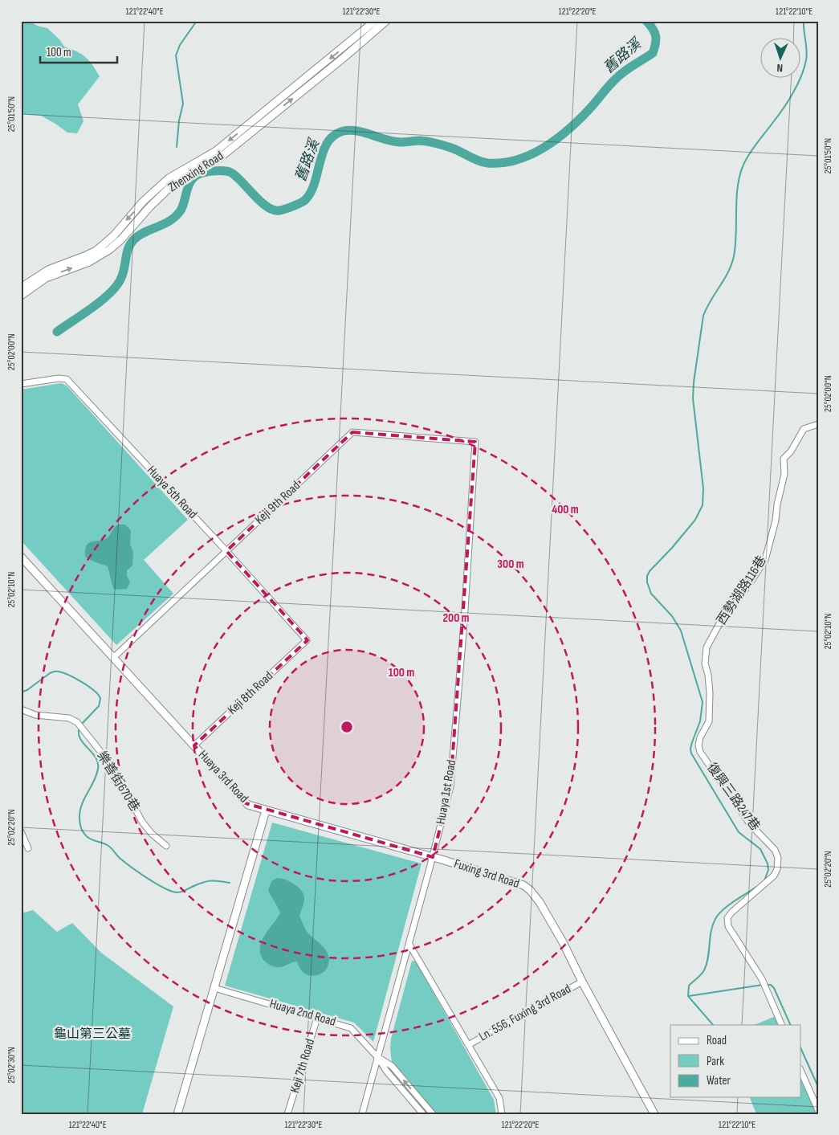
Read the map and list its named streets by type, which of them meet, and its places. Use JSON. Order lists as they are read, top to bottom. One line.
{"streets":{"street":["Zhenxing Road","Huaya 5th Road","Keji 9th Road","西勢湖路116巷","Keji 8th Road","Huaya 3rd Road","樂善街670巷","Huaya 1st Road","復興三路247巷","Fuxing 3rd Road","Huaya 2nd Road","Ln. 556, Fuxing 3rd Road","Keji 7th Road"]},"crossings":[["Huaya 5th Road","Keji 9th Road"],["Huaya 5th Road","Keji 8th Road"],["Keji 9th Road","Huaya 3rd Road"],["Keji 9th Road","Huaya 1st Road"],["西勢湖路116巷","復興三路247巷"],["Keji 8th Road","Huaya 3rd Road"],["Huaya 3rd Road","Fuxing 3rd Road"],["Huaya 1st Road","Fuxing 3rd Road"],["Huaya 1st Road","Huaya 2nd Road"],["Fuxing 3rd Road","Ln. 556, Fuxing 3rd Road"],["Huaya 2nd Road","Keji 7th Road"]],"water":["舊路溪"],"parks":["龜山第三公墓"],"legend":["Road","Park","Water"],"scale_bar":"100 m","north":"bottom","coordinates":["121°22'40\"E","121°22'30\"E","121°22'20\"E","121°22'10\"E","25°01'50\"N","25°02'00\"N","25°02'10\"N","25°02'20\"N","25°02'30\"N"],"rings":["400 m","300 m","200 m","100 m"]}
